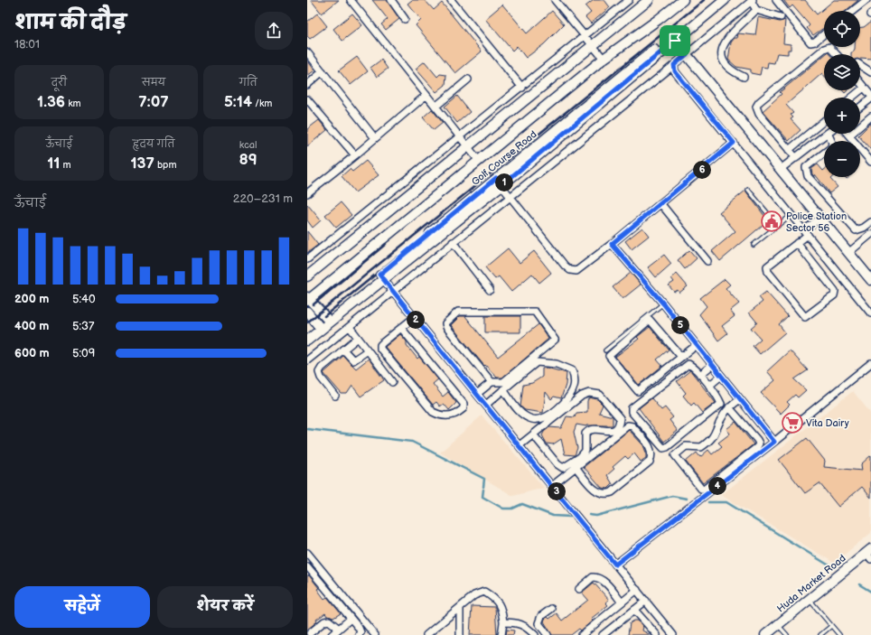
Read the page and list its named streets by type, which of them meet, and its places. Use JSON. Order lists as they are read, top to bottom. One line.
{"streets":{"street":["Golf Course Road","Huda Market Road"]},"places":{"public building":["Police Station Sector 56"],"supermarket":["Vita Dairy"]},"page":{"heading":["शाम की दौड़","18:01"],"map_buttons":["+","−"],"stats":[["दूरी","1.36 km"],["समय","7:07"],["गति","5:14 /km"],["ऊँचाई","11 m"],["हृदय गति","137 bpm"],["kcal","89"]],"pins":["6","1","2","5","4","3"],"chart":["ऊँचाई","220–231 m"],"list":[{"name":"200 m","note":"5:40"},{"name":"400 m","note":"5:37"},{"name":"600 m","note":"5:09"}],"buttons":["सहेजें","शेयर करें"]}}
